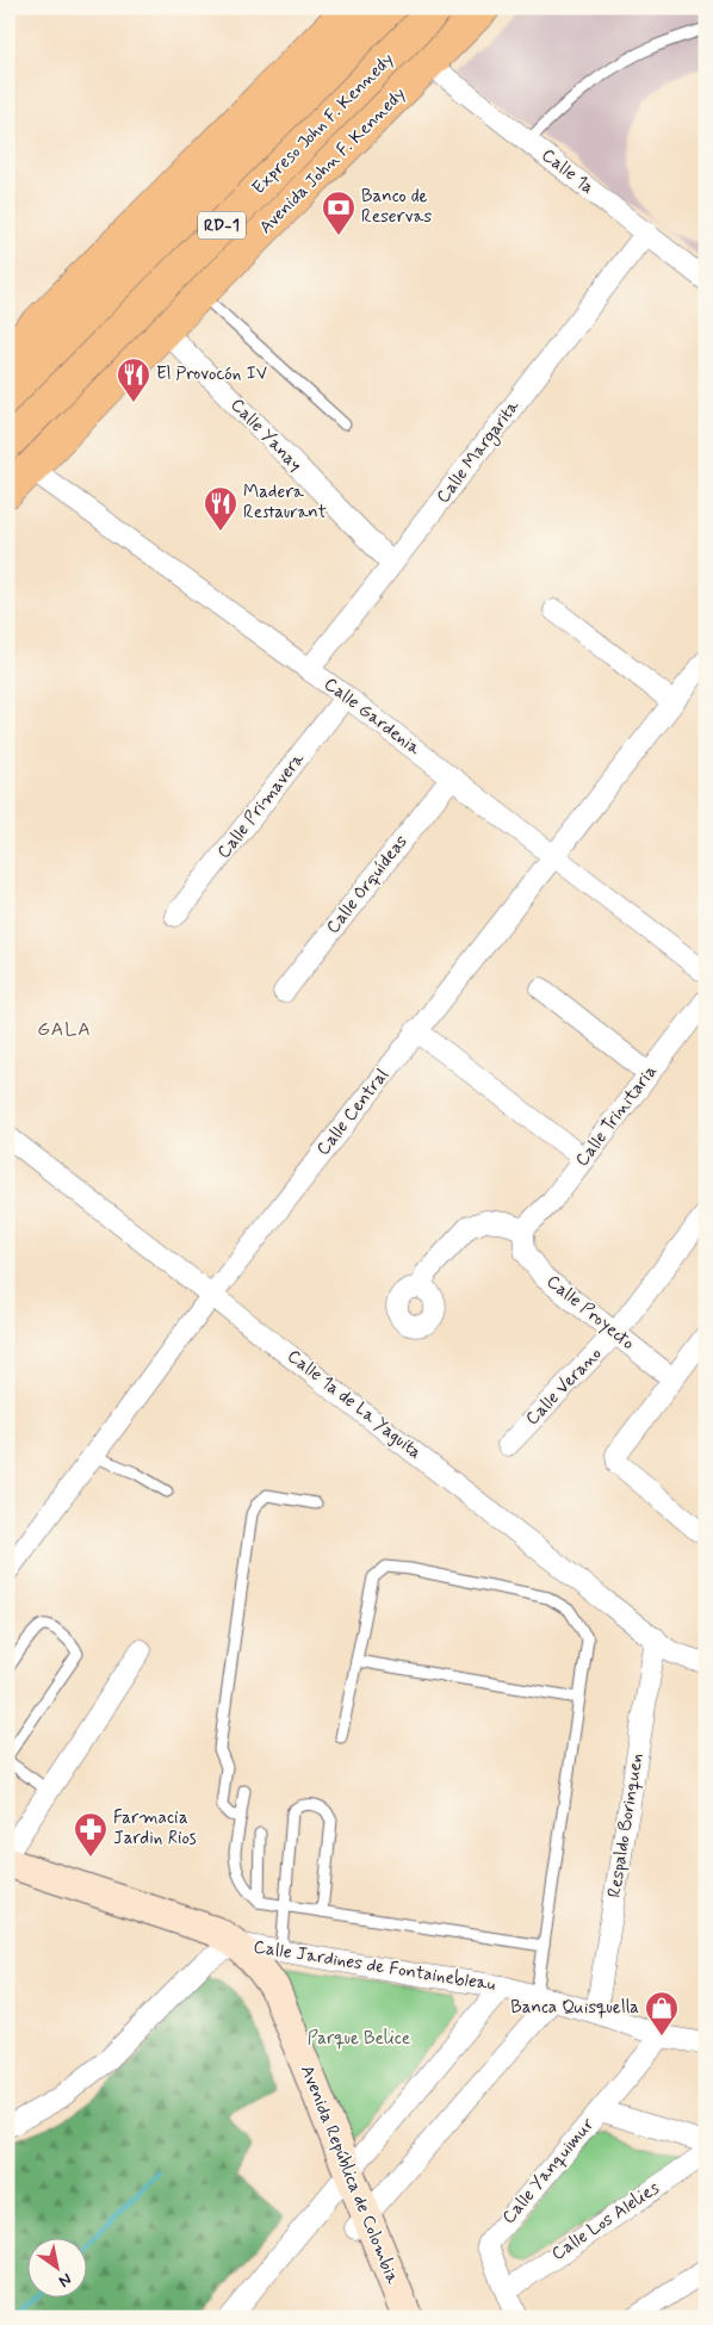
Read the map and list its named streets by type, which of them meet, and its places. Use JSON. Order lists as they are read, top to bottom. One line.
{"streets":{"main road":["Expreso John F. Kennedy","Avenida John F. Kennedy","RD-1","Avenida República de Colombia"],"street":["Calle 1a","Calle Yanay","Calle Margarita","Calle Gardenia","Calle Primavera","Calle Orquídeas","Calle Central","Calle Trinitaria","Calle Proyecto","Calle Verano","Calle 1a de La Yaguita","Respaldo Borinquen","Calle Jardines de Fontainebleau","Calle Yanquimur","Calle Los Alelies"]},"crossings":[["Avenida John F. Kennedy","Calle 1a"],["Avenida John F. Kennedy","Calle Yanay"],["Avenida John F. Kennedy","Calle Gardenia"],["Calle 1a","Calle Margarita"],["Calle Yanay","Calle Margarita"],["Calle Margarita","Calle Gardenia"],["Calle Gardenia","Calle Primavera"],["Calle Gardenia","Calle Orquídeas"],["Calle Gardenia","Calle Central"],["Calle Central","Calle 1a de La Yaguita"],["Calle Trinitaria","Calle Proyecto"],["Calle Proyecto","Calle Verano"],["Calle 1a de La Yaguita","Respaldo Borinquen"],["Respaldo Borinquen","Calle Jardines de Fontainebleau"],["Calle Jardines de Fontainebleau","Calle Yanquimur"],["Calle Jardines de Fontainebleau","Avenida República de Colombia"],["Calle Yanquimur","Calle Los Alelies"]],"districts":["GALA"],"parks":["Parque Belice"],"places":{"bank":["Banco de Reservas"],"restaurant":["El Provocón IV","Madera Restaurant"],"pharmacy":["Farmacia Jardin Rios"],"shop":["Banca Quisquella"]},"north":"bottom right"}
